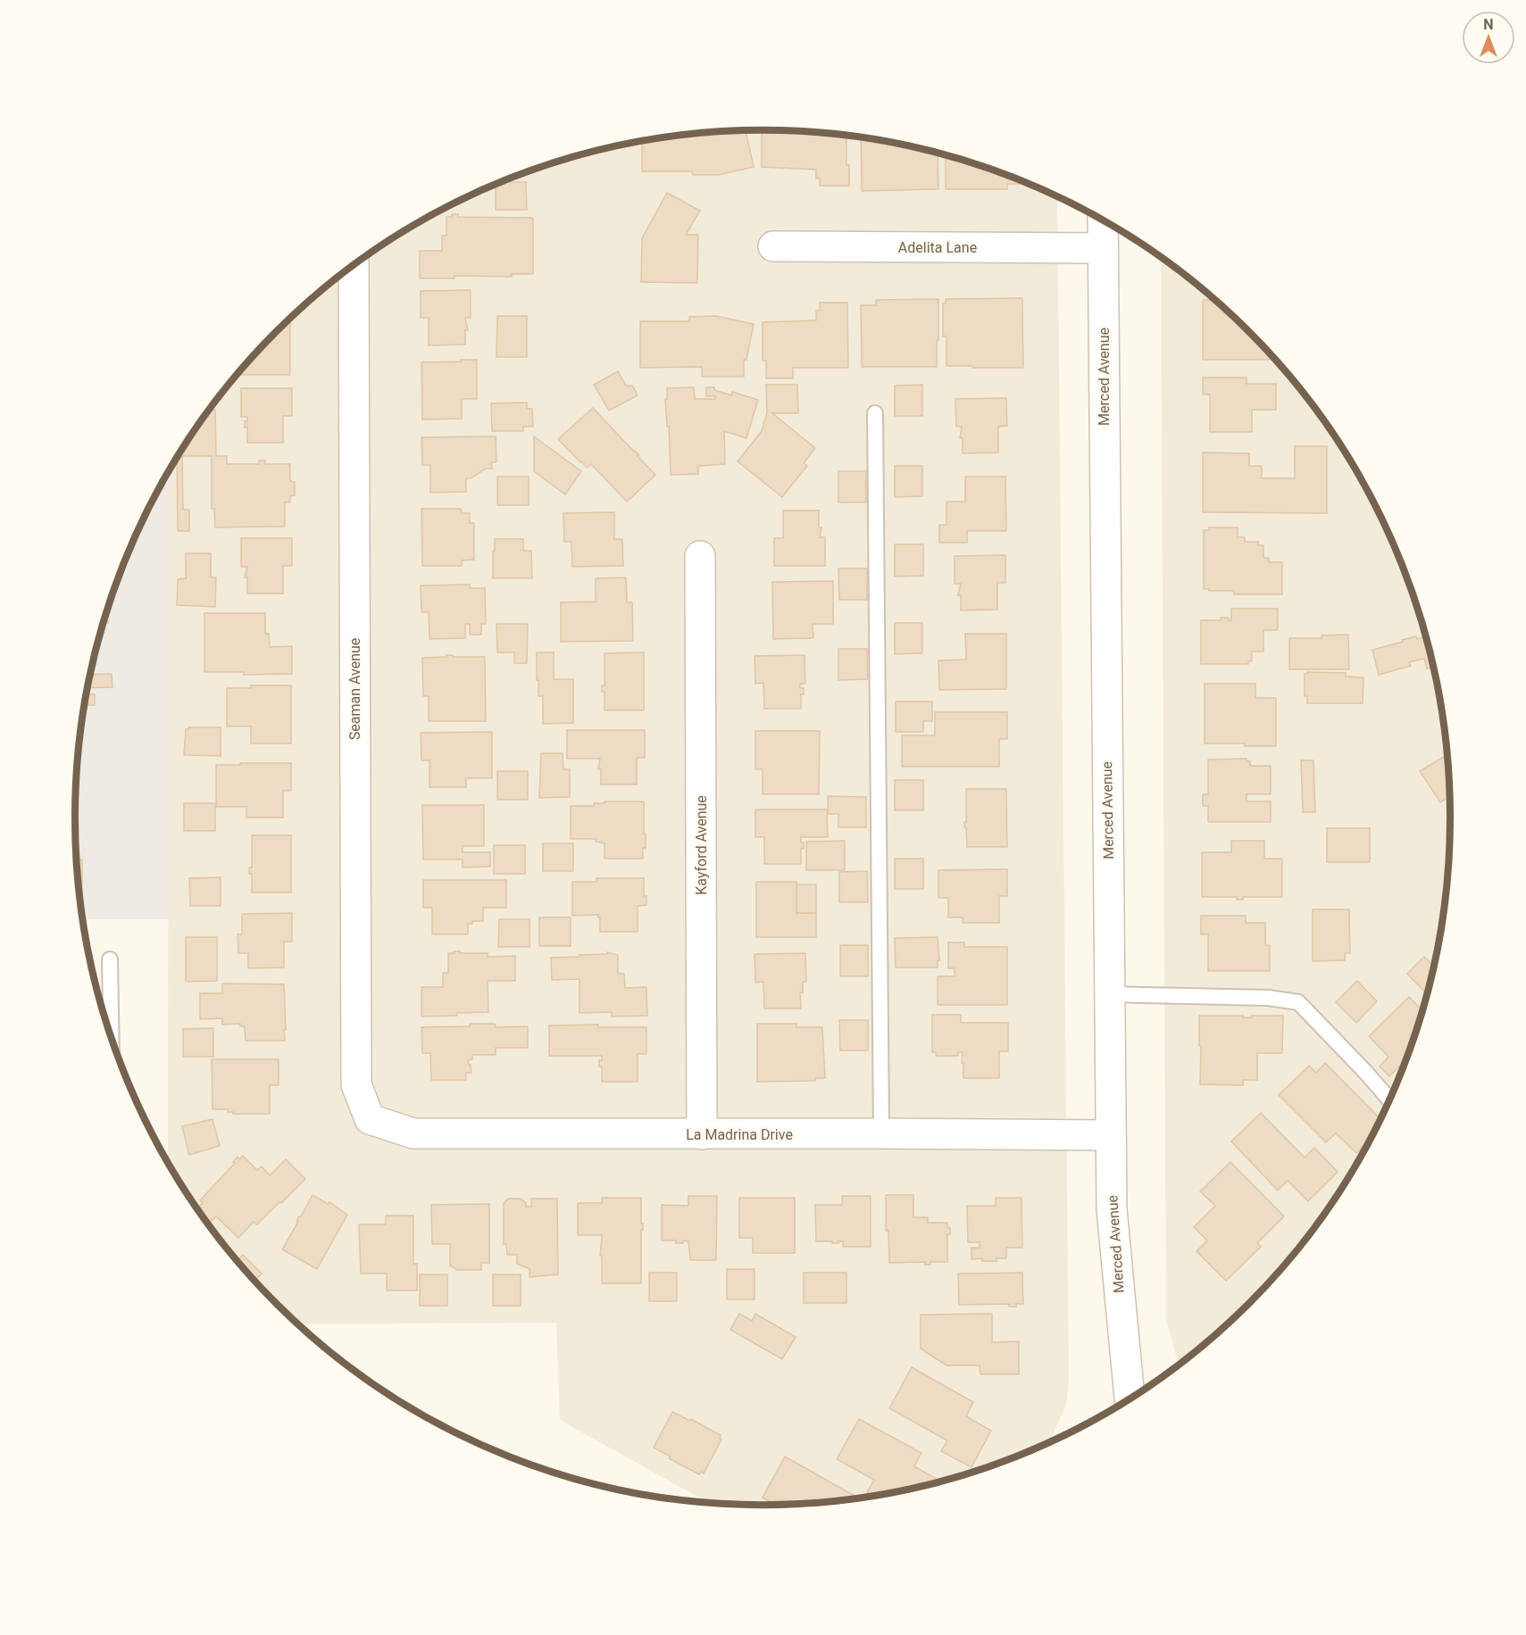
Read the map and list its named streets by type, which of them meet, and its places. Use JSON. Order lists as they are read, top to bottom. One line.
{"streets":{"street":["Adelita Lane","Merced Avenue","Seaman Avenue","Kayford Avenue","La Madrina Drive"]},"crossings":[["Adelita Lane","Merced Avenue"],["Merced Avenue","La Madrina Drive"],["Seaman Avenue","La Madrina Drive"],["Kayford Avenue","La Madrina Drive"]],"north":"top"}
